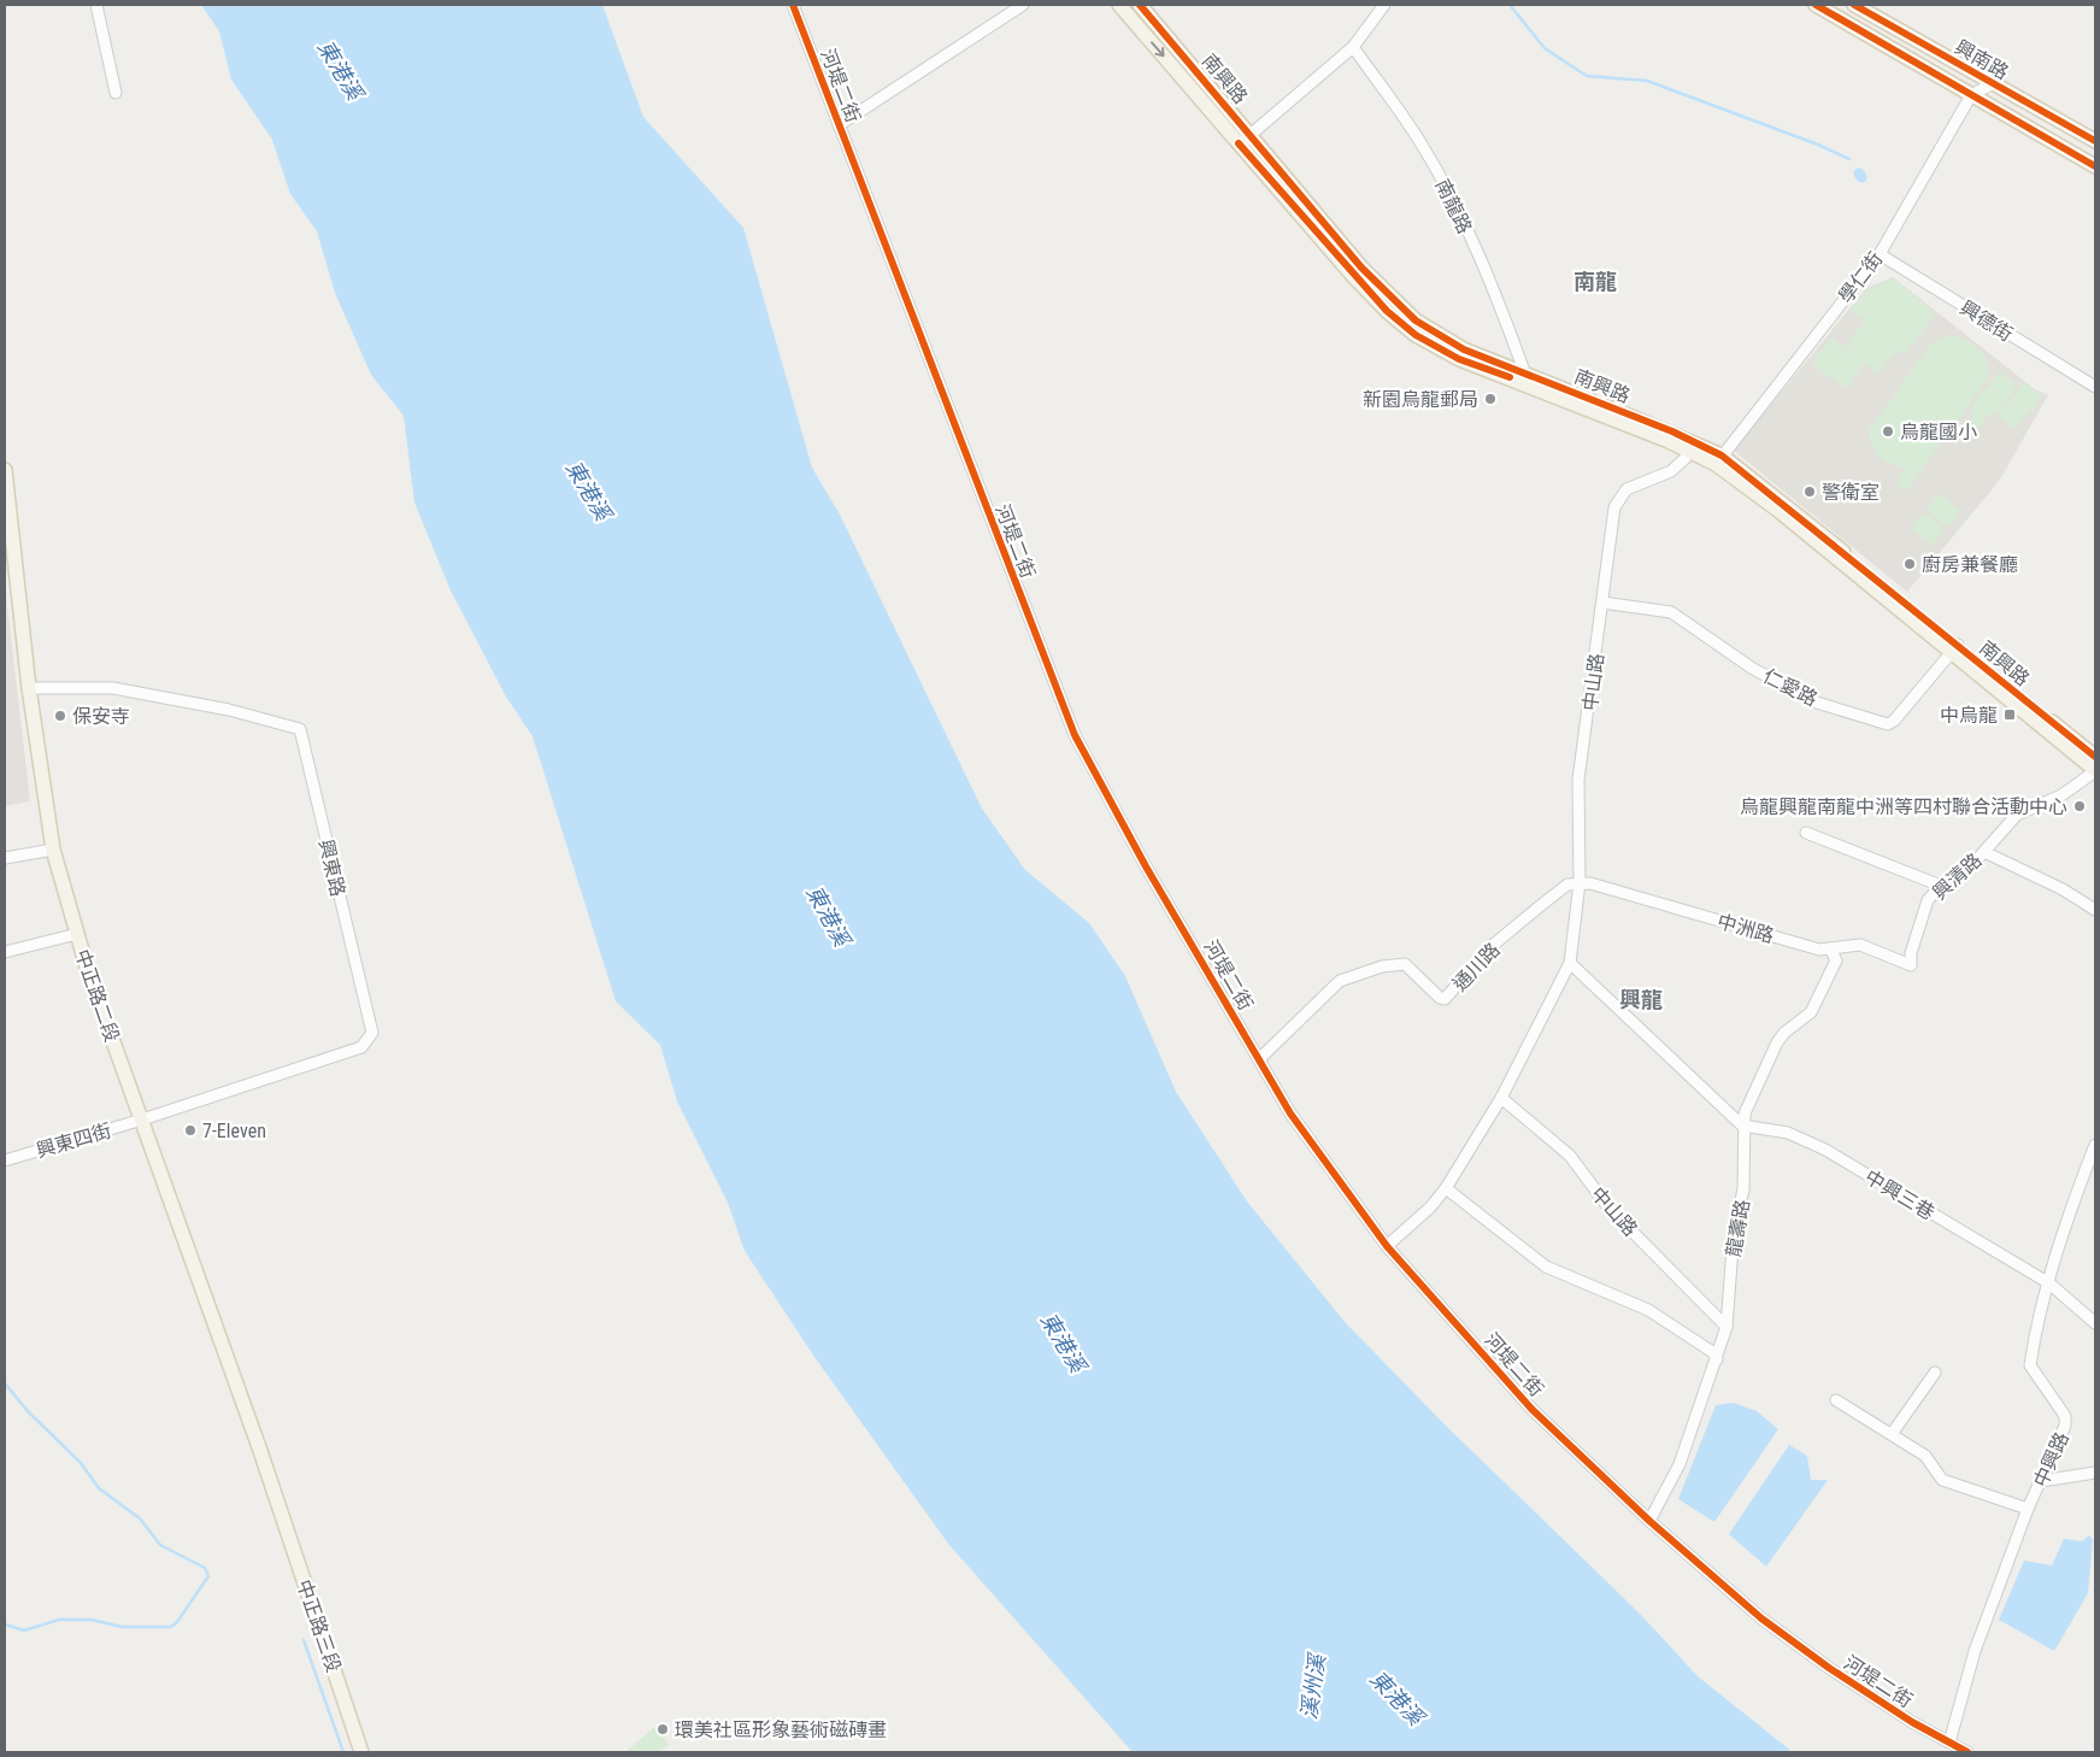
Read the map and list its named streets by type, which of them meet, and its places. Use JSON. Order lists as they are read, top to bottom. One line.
{"streets":{"main road":["興南路","南興路","中正路二段","中正路三段"],"street":["河堤二街","南龍路","學仁街","興德街","中山路","仁愛路","興東路","興清路","中洲路","通川路","興東四街","中興三巷","龍壽路","中興路"]},"crossings":[["興南路","學仁街"],["南興路","南龍路"],["南興路","學仁街"],["南興路","中山路"],["南興路","仁愛路"],["南興路","興清路"],["河堤二街","中山路"],["河堤二街","通川路"],["河堤二街","龍壽路"],["河堤二街","中興路"],["學仁街","興德街"],["中山路","仁愛路"],["中山路","中洲路"],["中山路","通川路"],["中山路","龍壽路"],["興東路","中正路二段"],["興東路","興東四街"],["興清路","中洲路"],["中洲路","通川路"],["中洲路","龍壽路"],["中正路二段","興東四街"],["中正路二段","中正路三段"],["中興三巷","龍壽路"],["中興三巷","中興路"]],"districts":["南龍","興龍"],"water":["東港溪","溪州溪"],"places":{"other":["新園烏龍郵局","烏龍國小","警衛室","廚房兼餐廳","保安寺","烏龍興龍南龍中洲等四村聯合活動中心","7-Eleven","環美社區形象藝術磁磚畫"],"transit":["中烏龍"]}}
